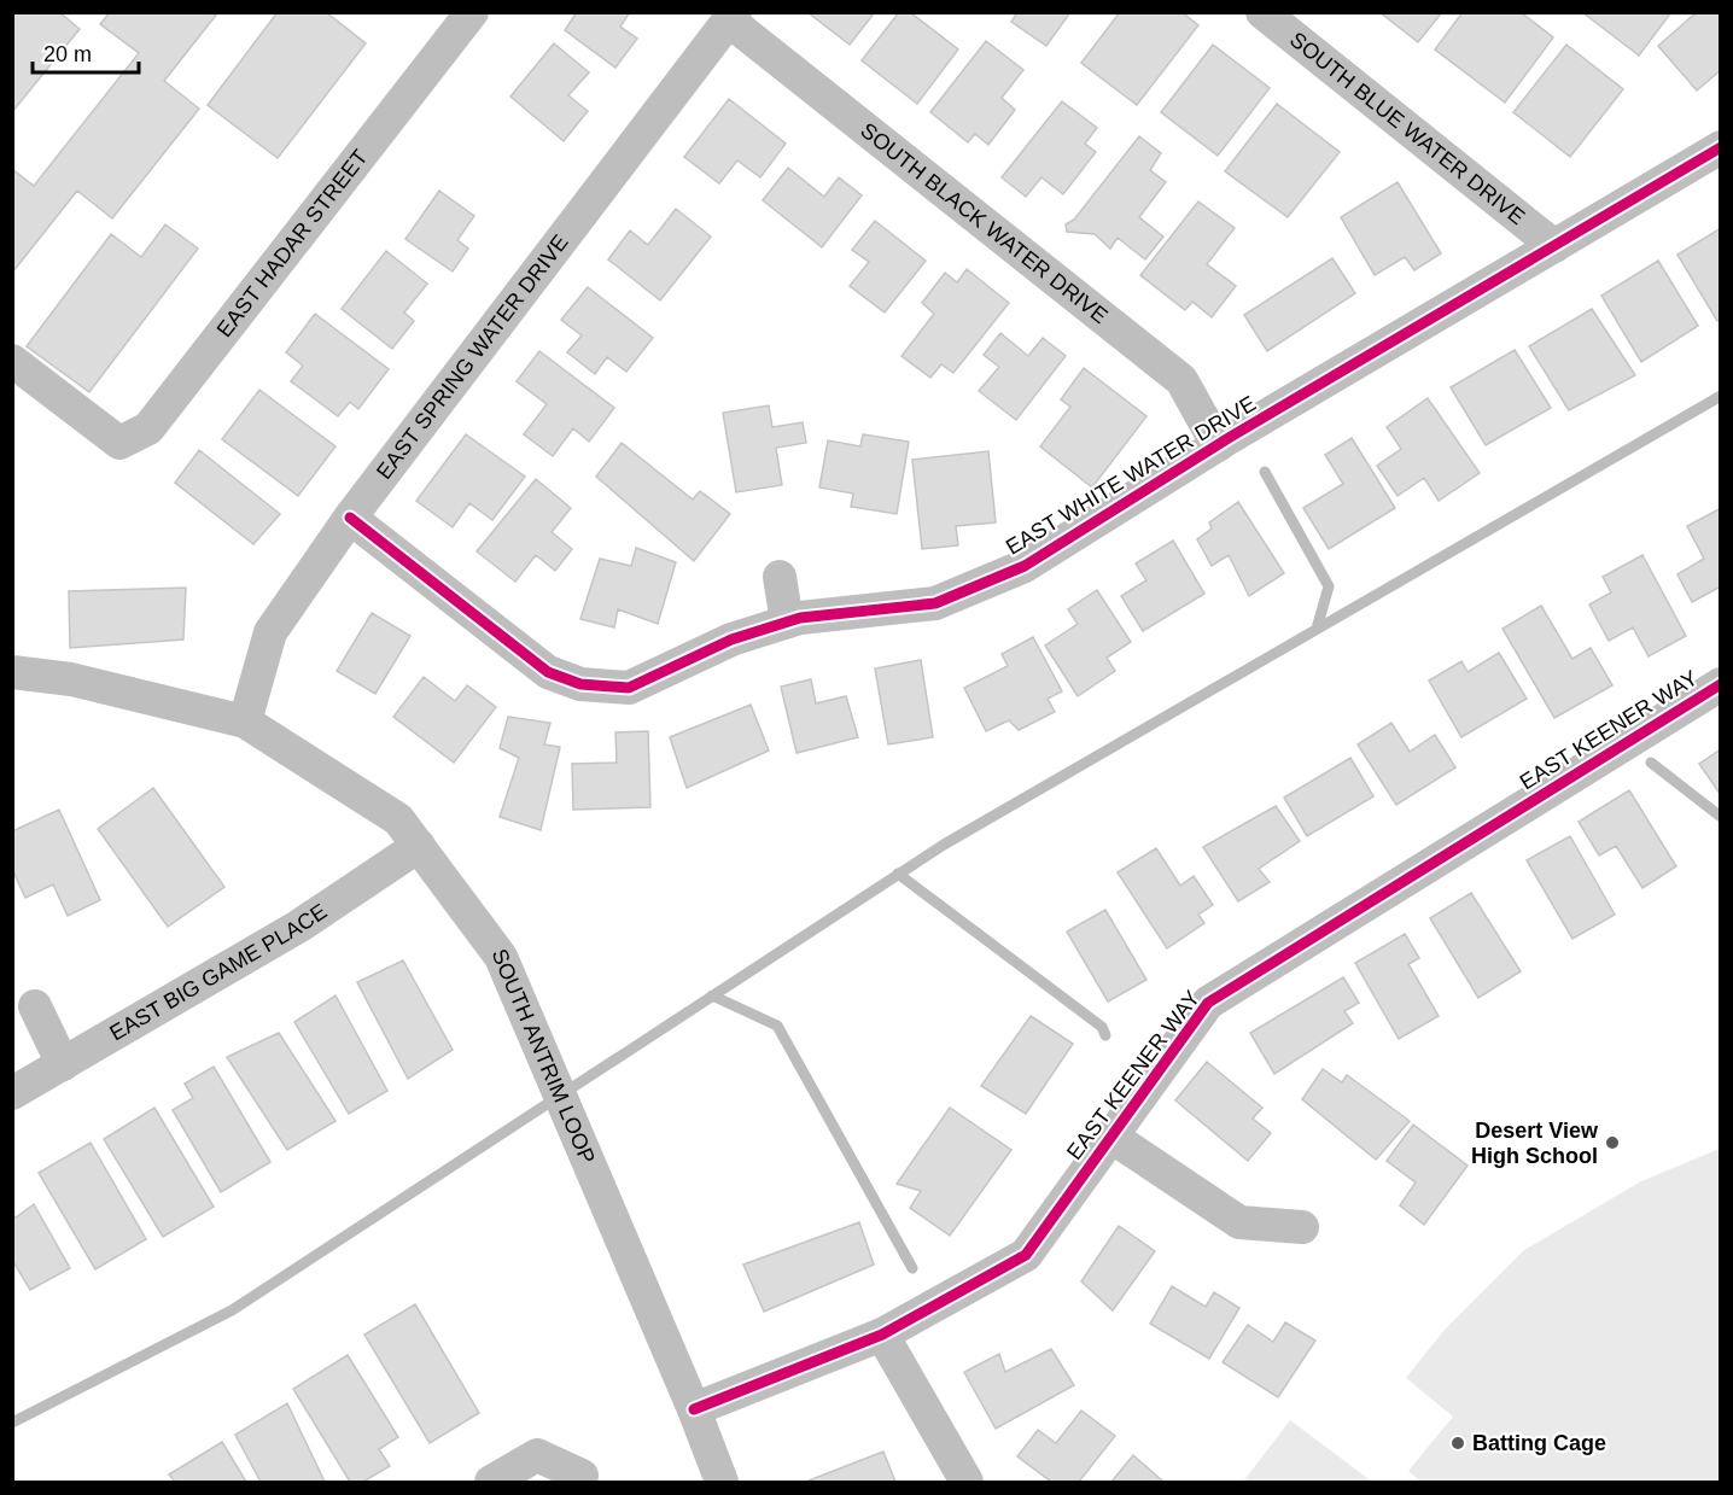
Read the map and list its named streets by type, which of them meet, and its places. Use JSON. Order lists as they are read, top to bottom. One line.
{"streets":{"street":["SOUTH BLUE WATER DRIVE","SOUTH BLACK WATER DRIVE","EAST HADAR STREET","EAST SPRING WATER DRIVE","EAST WHITE WATER DRIVE","EAST KEENER WAY","EAST BIG GAME PLACE","SOUTH ANTRIM LOOP"]},"crossings":[["SOUTH BLUE WATER DRIVE","EAST WHITE WATER DRIVE"],["SOUTH BLACK WATER DRIVE","EAST SPRING WATER DRIVE"],["SOUTH BLACK WATER DRIVE","EAST WHITE WATER DRIVE"],["EAST SPRING WATER DRIVE","EAST WHITE WATER DRIVE"],["EAST SPRING WATER DRIVE","SOUTH ANTRIM LOOP"],["EAST KEENER WAY","SOUTH ANTRIM LOOP"],["EAST BIG GAME PLACE","SOUTH ANTRIM LOOP"]],"places":["Desert View High School","Batting Cage"],"scale_bar":"20 m"}
